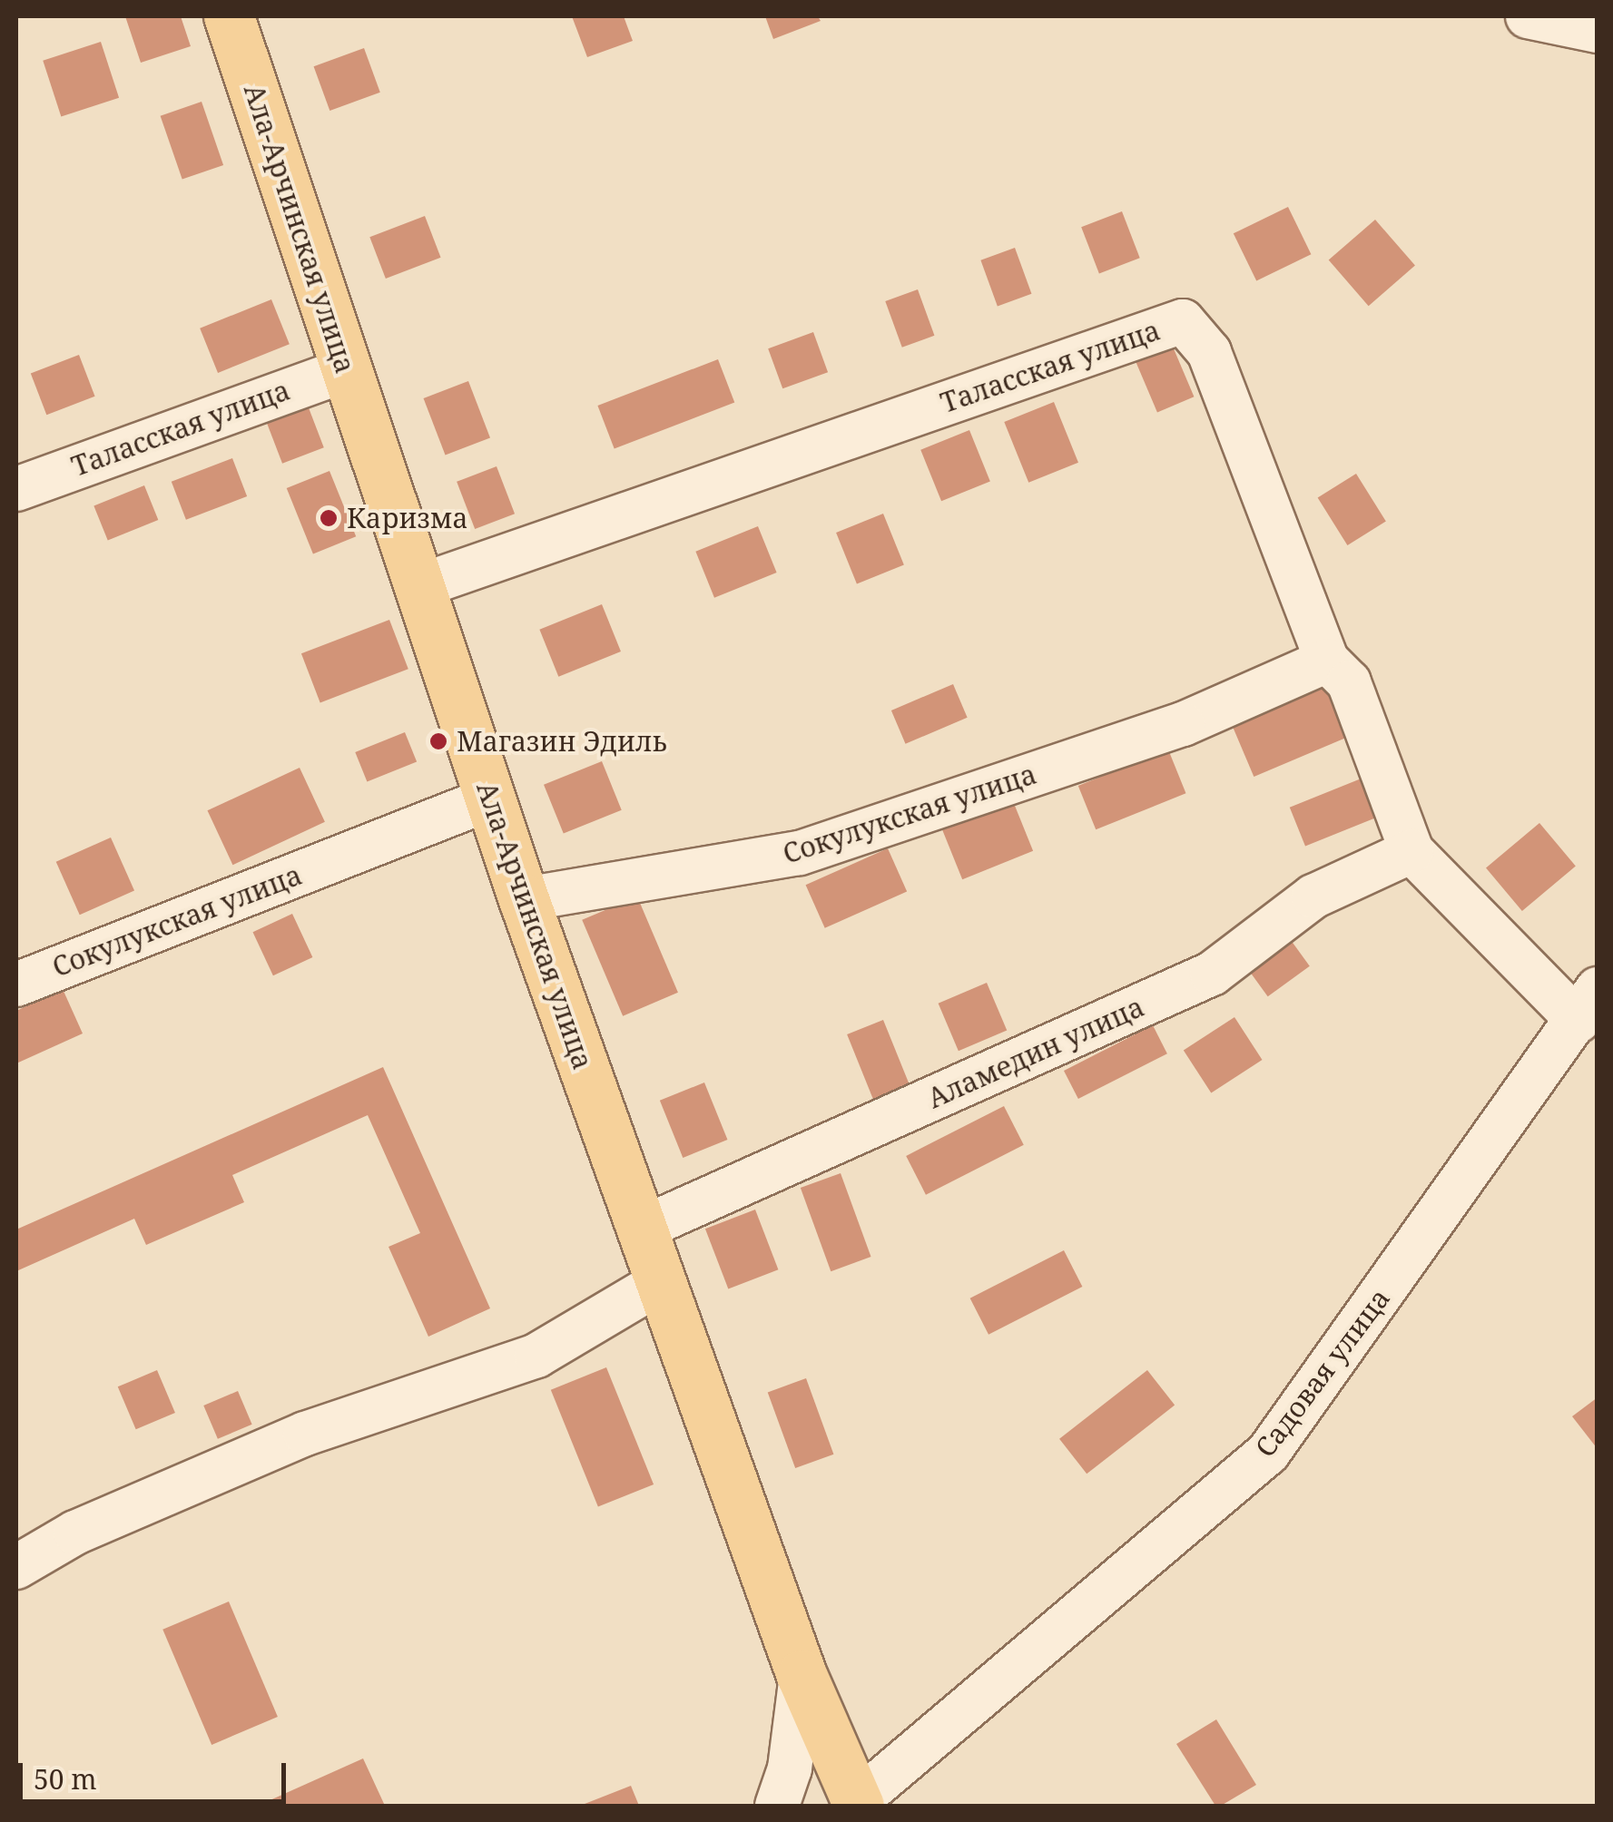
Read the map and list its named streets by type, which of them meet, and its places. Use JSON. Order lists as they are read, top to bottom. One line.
{"streets":{"main road":["Ала-Арчинская улица"],"street":["Таласская улица","Сокулукская улица","Аламедин улица","Садовая улица"]},"crossings":[["Ала-Арчинская улица","Таласская улица"],["Ала-Арчинская улица","Сокулукская улица"],["Ала-Арчинская улица","Аламедин улица"],["Ала-Арчинская улица","Садовая улица"],["Таласская улица","Сокулукская улица"]],"places":["Каризма","Магазин Эдиль"],"scale_bar":"50 m"}
